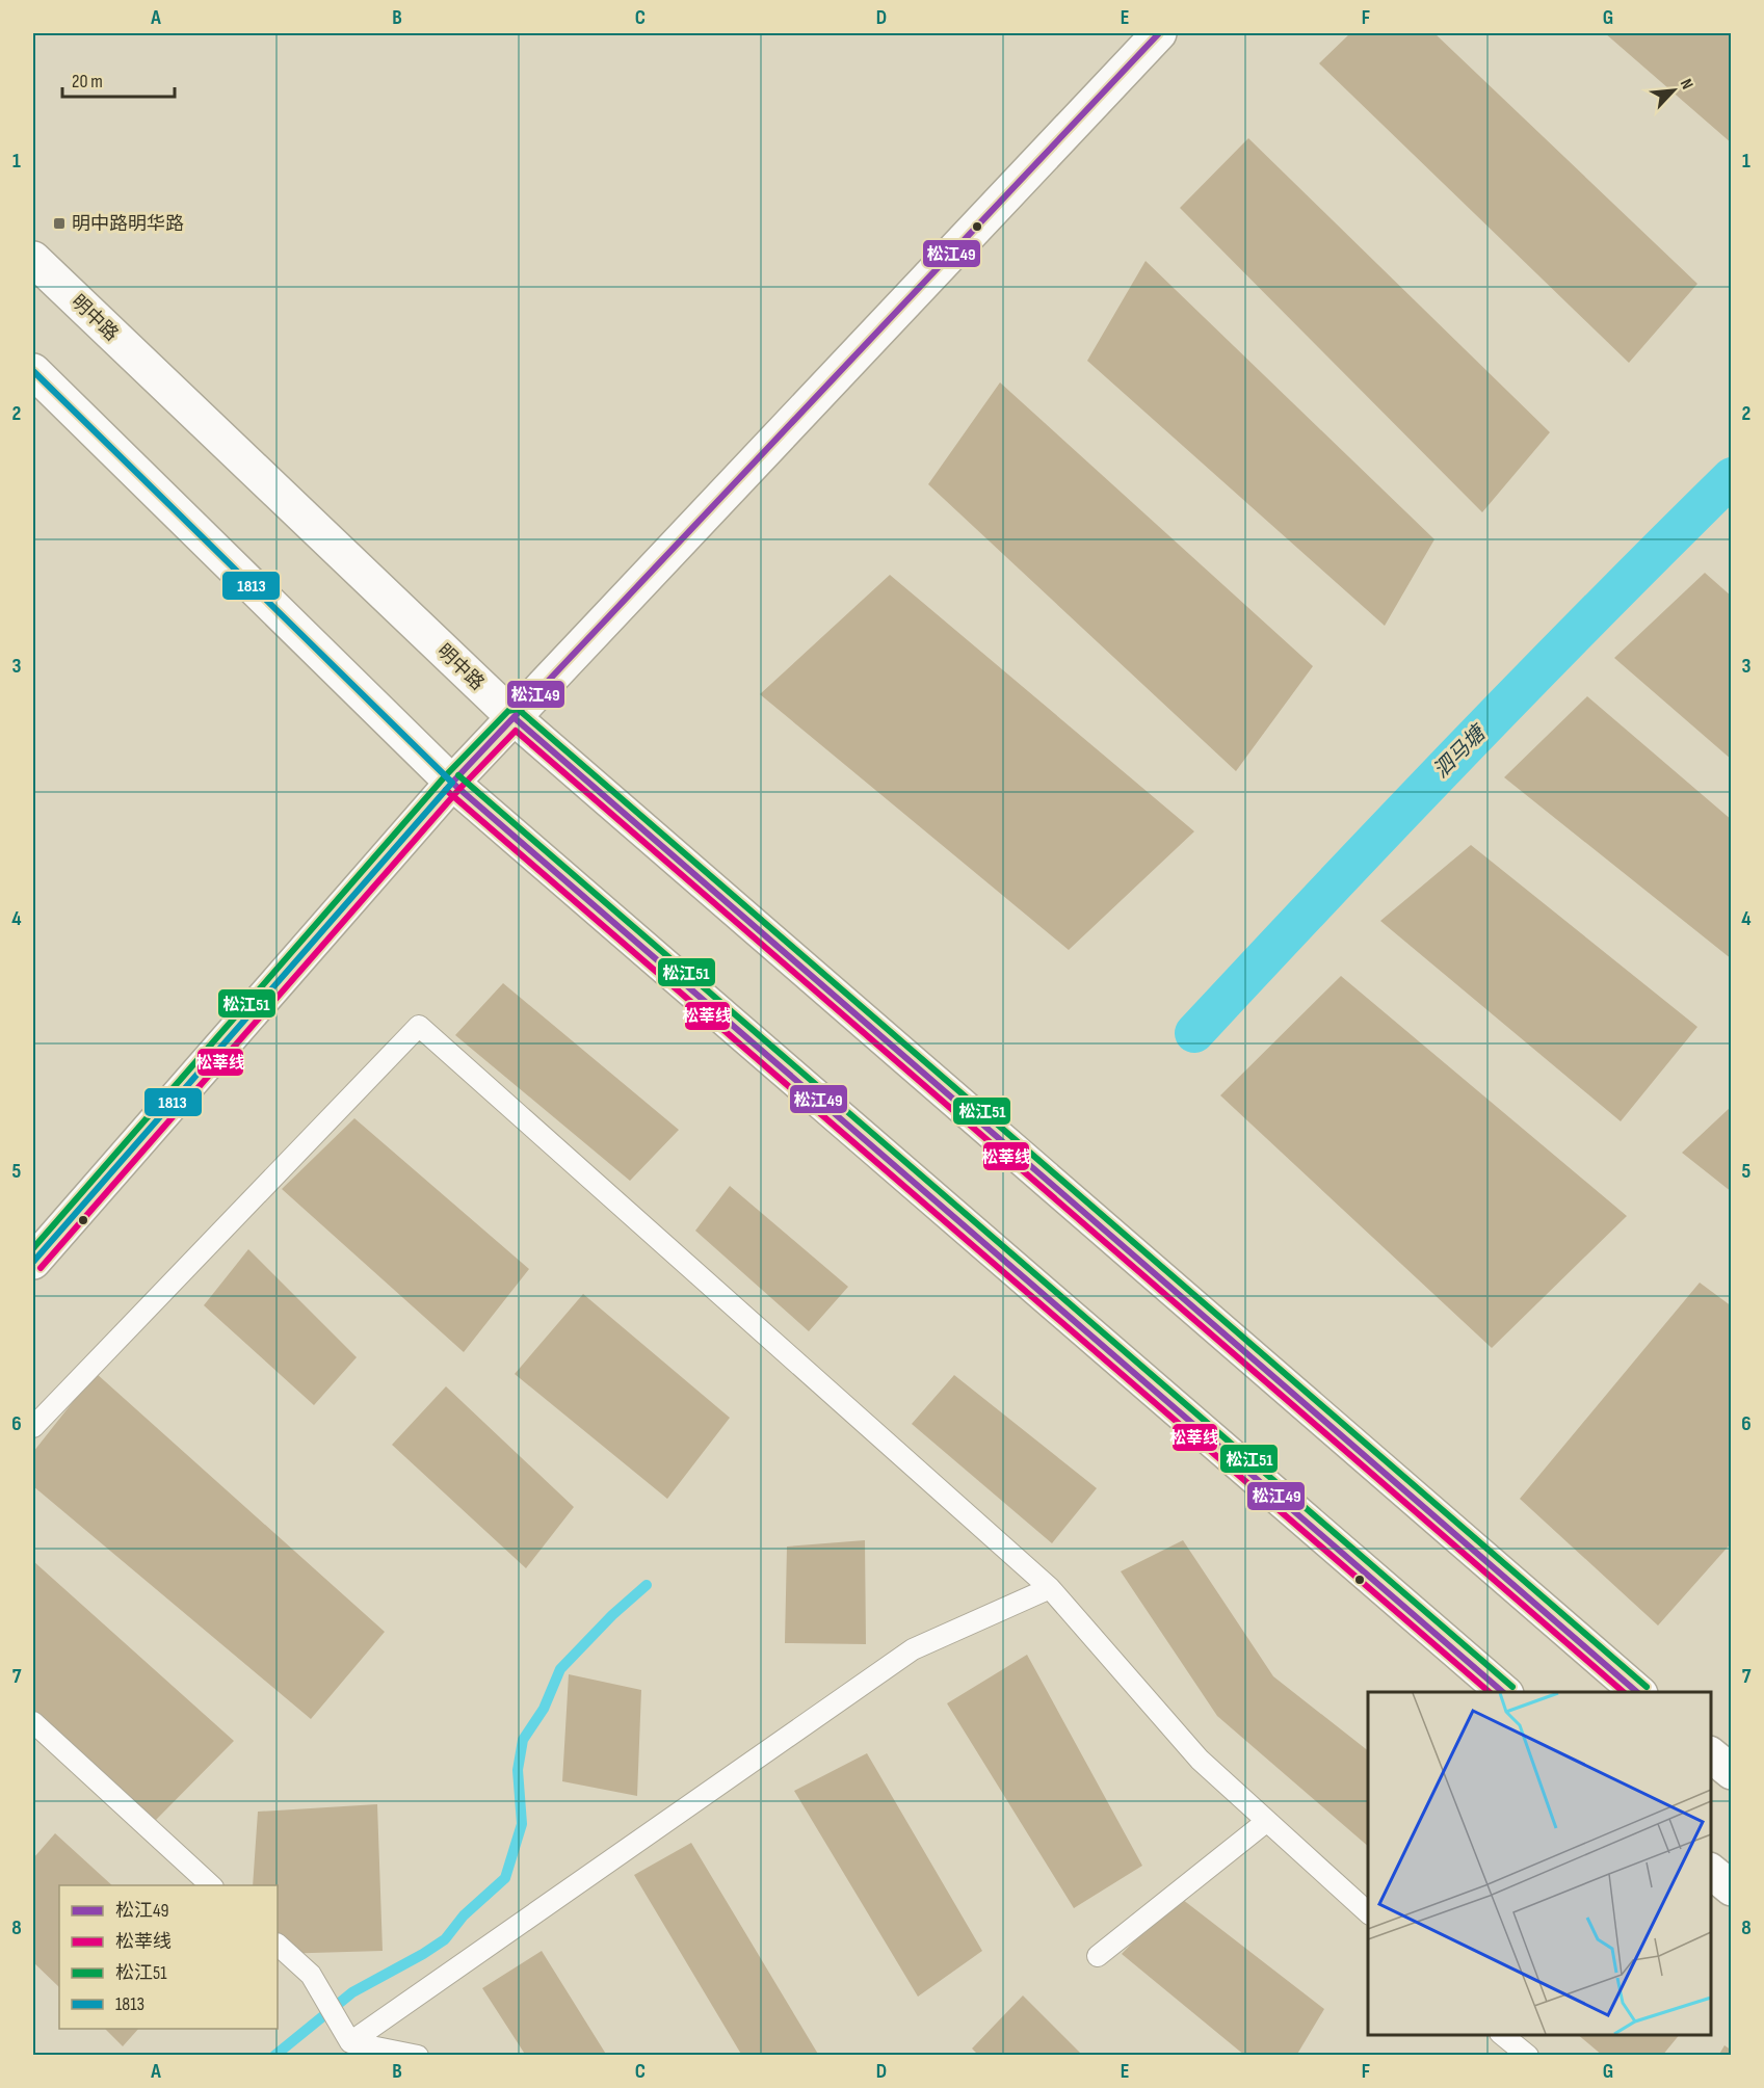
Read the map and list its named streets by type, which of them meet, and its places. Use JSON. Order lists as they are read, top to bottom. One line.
{"streets":{"main road":["明中路"]},"water":["泗马塘"],"places":{"transit":["明中路明华路"]},"lines":["transit line 松江49","transit line 1813","transit line 松江51","transit line 松莘线"],"legend":["松江49","松莘线","松江51","1813"],"scale_bar":"20 m","north":"top right","grid":{"columns":["A","B","C","D","E","F","G"],"rows":["1","2","3","4","5","6","7","8"]}}
